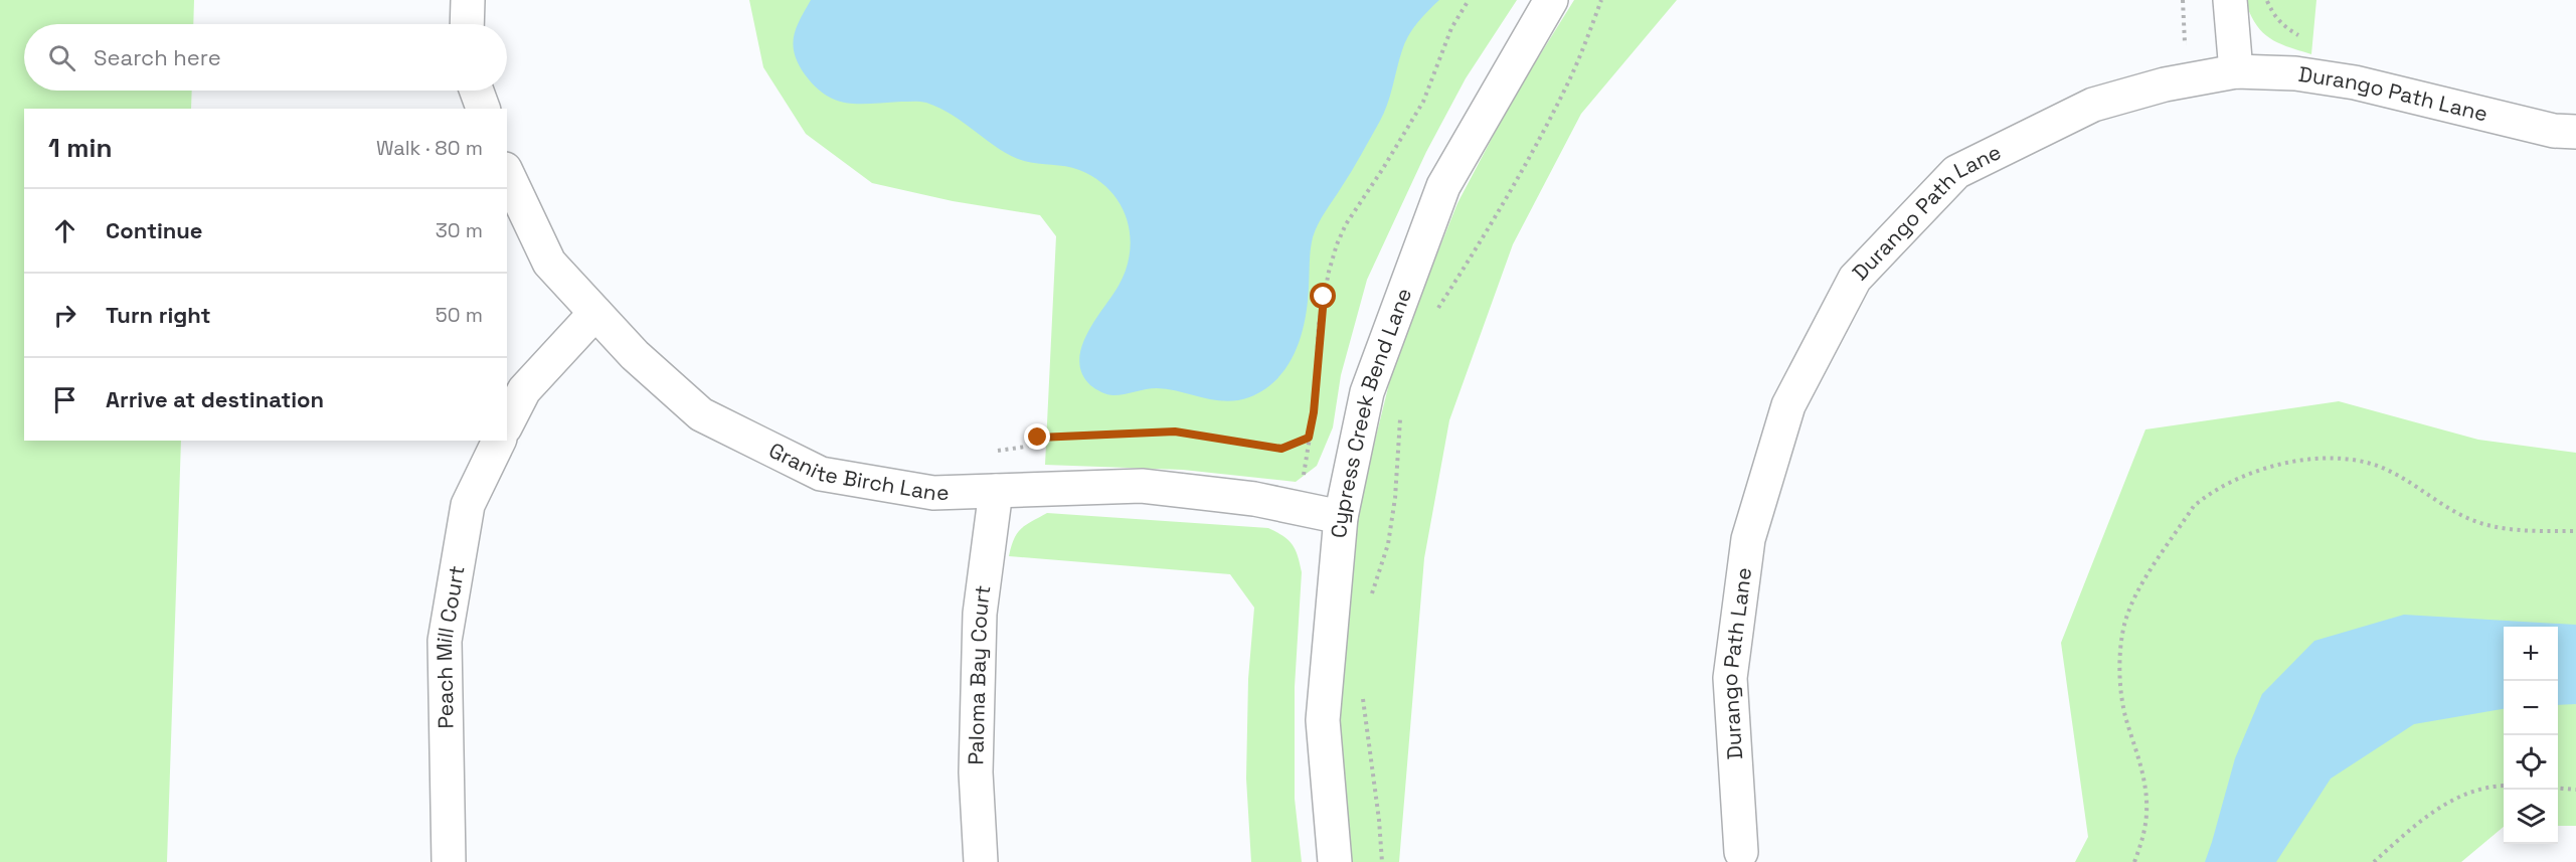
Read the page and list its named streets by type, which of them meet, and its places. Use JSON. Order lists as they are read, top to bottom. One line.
{"streets":{"street":["Durango Path Lane","Cypress Creek Bend Lane","Granite Birch Lane","Peach Mill Court","Paloma Bay Court"]},"crossings":[["Cypress Creek Bend Lane","Granite Birch Lane"],["Granite Birch Lane","Paloma Bay Court"]],"page":{"search":"Search here","heading":["1 min","Walk · 80 m"],"list":[["Continue","30 m"],["Turn right","50 m"],"Arrive at destination"],"map_buttons":["+","−"]}}
